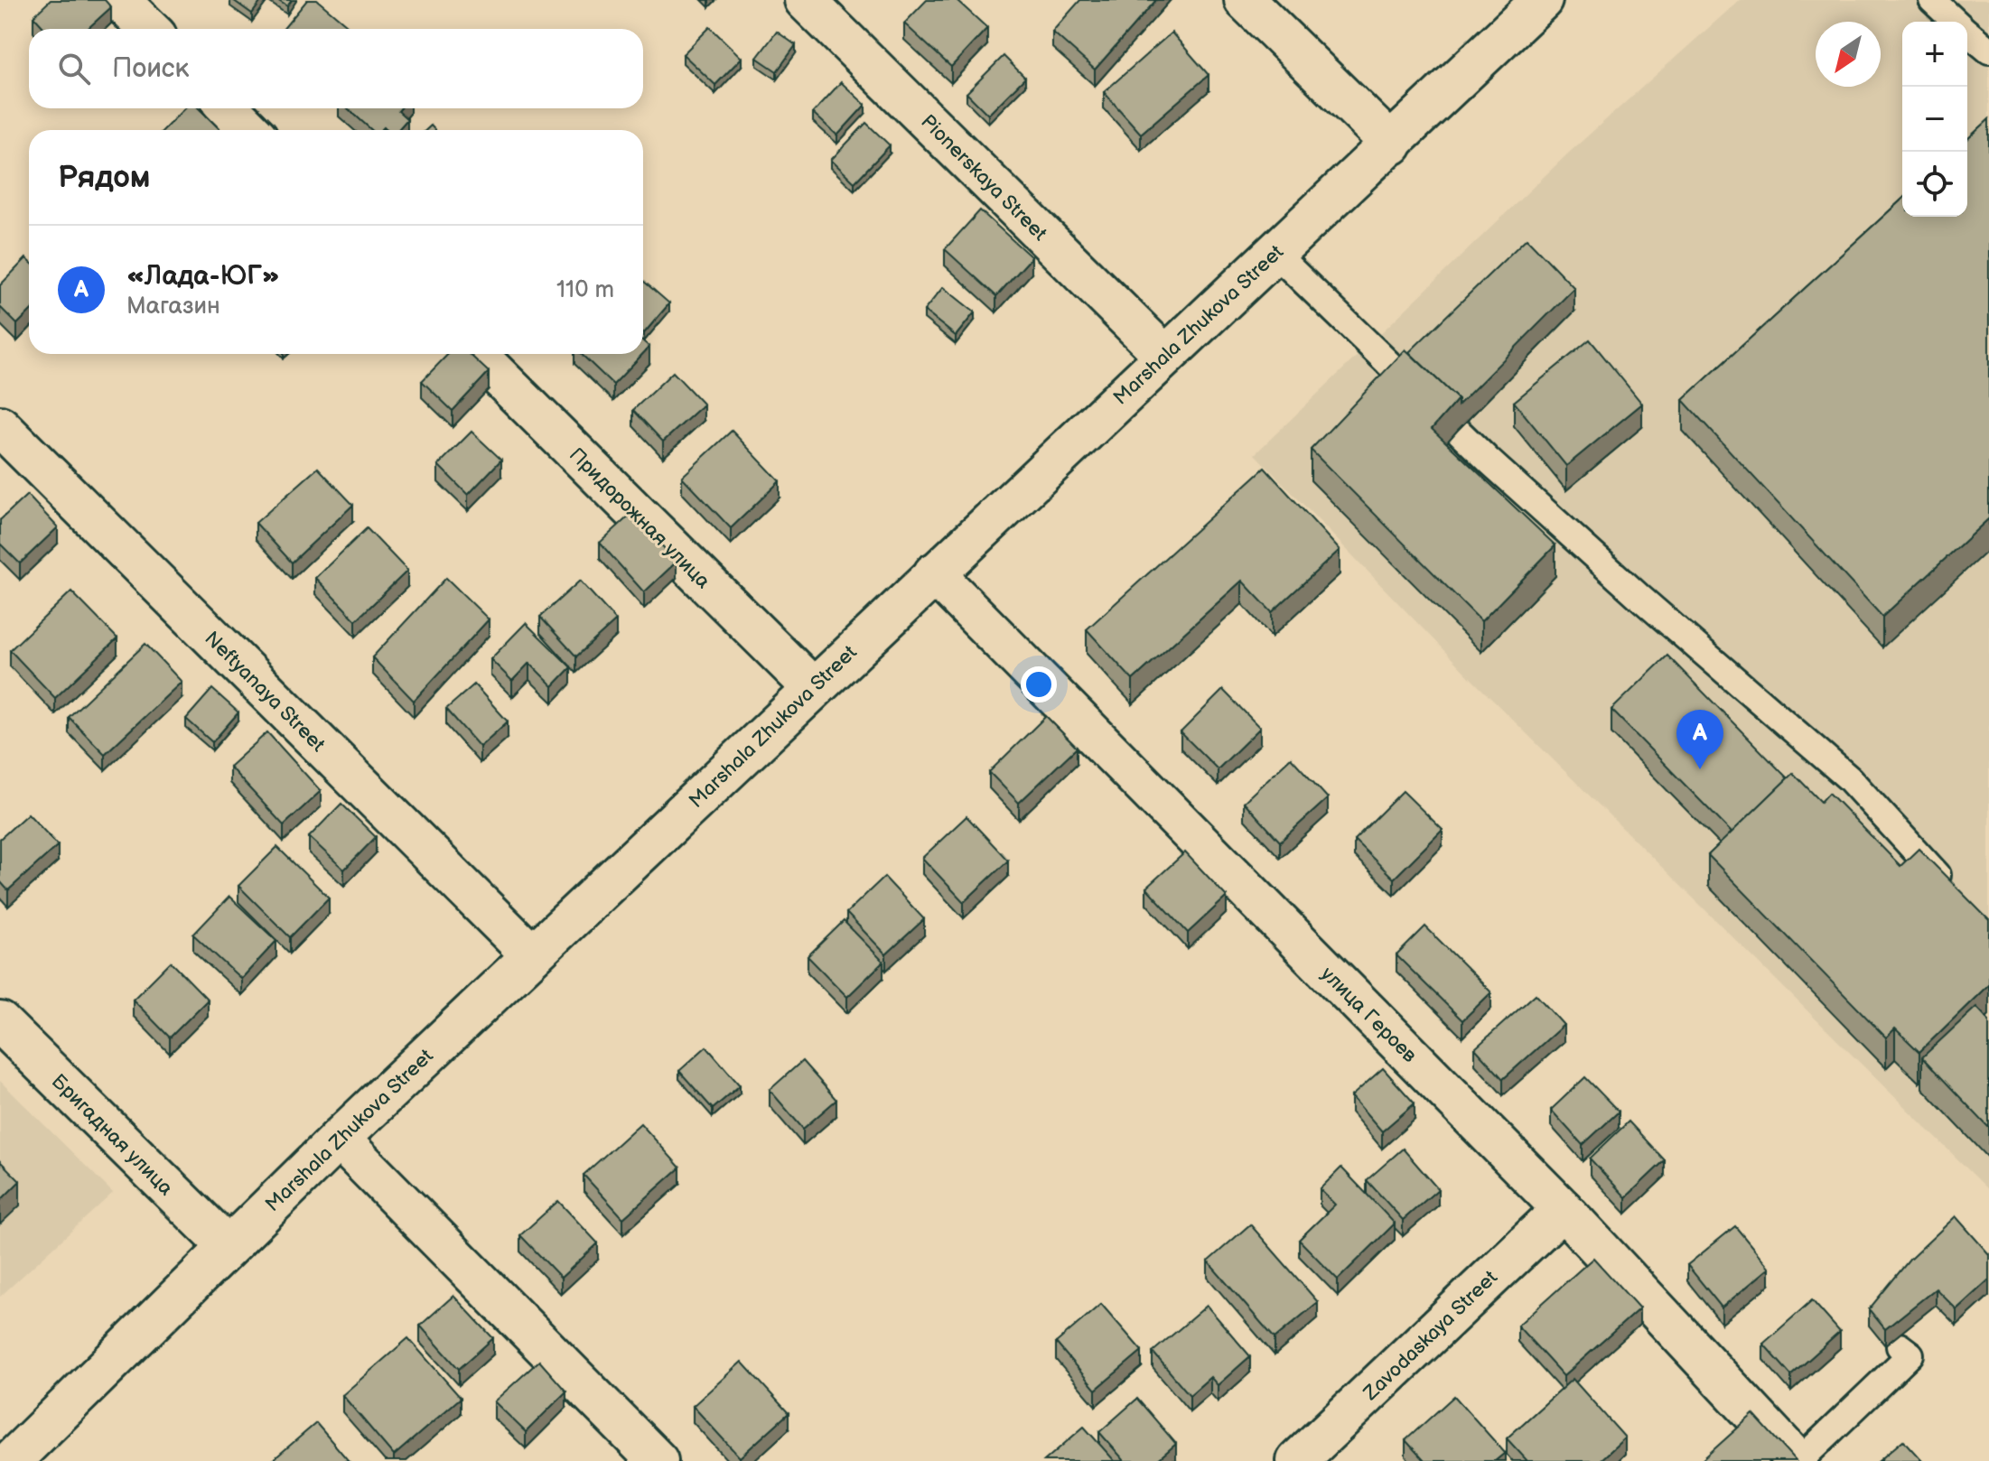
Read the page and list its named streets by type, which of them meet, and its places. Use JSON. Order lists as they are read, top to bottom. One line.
{"streets":{"street":["Pionerskaya Street","Marshala Zhukova Street","Придорожная улица","Neftyanaya Street","улица Героев","Бригадная улица","Zavodaskaya Street"]},"crossings":[["Pionerskaya Street","Marshala Zhukova Street"],["Marshala Zhukova Street","Придорожная улица"],["Marshala Zhukova Street","Neftyanaya Street"],["Marshala Zhukova Street","улица Героев"],["Marshala Zhukova Street","Бригадная улица"],["улица Героев","Zavodaskaya Street"]],"north":"bottom left","page":{"map_buttons":["+","−"],"search":"Поиск","heading":"Рядом","list":[{"mark":"A","name":"«Лада-ЮГ»","note":"Магазин","value":"110 m"}],"pins":"A"}}
